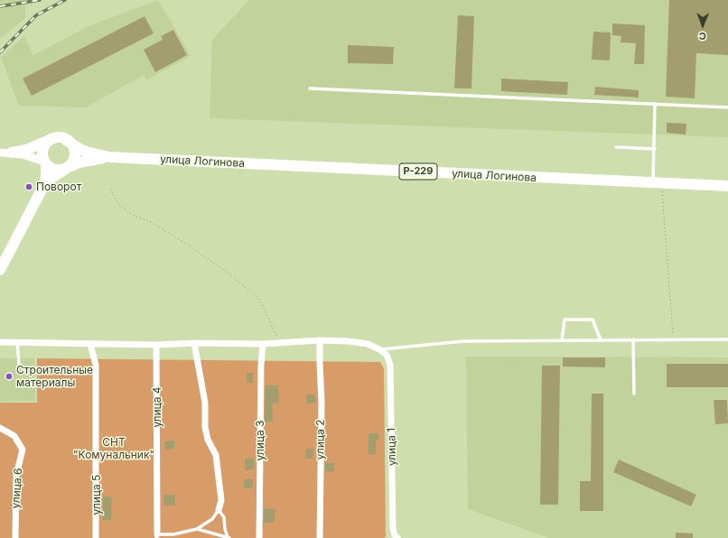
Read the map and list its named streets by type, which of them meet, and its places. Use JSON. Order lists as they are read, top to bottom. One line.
{"streets":{"main road":["улица Логинова","Р-229"],"street":["улица 4","улица 2","улица 3","улица 1","улица 6","улица 5"]},"parks":["СНТ \"Комунальник\""],"places":["Поворот","Строительные материалы"],"north":"bottom"}
